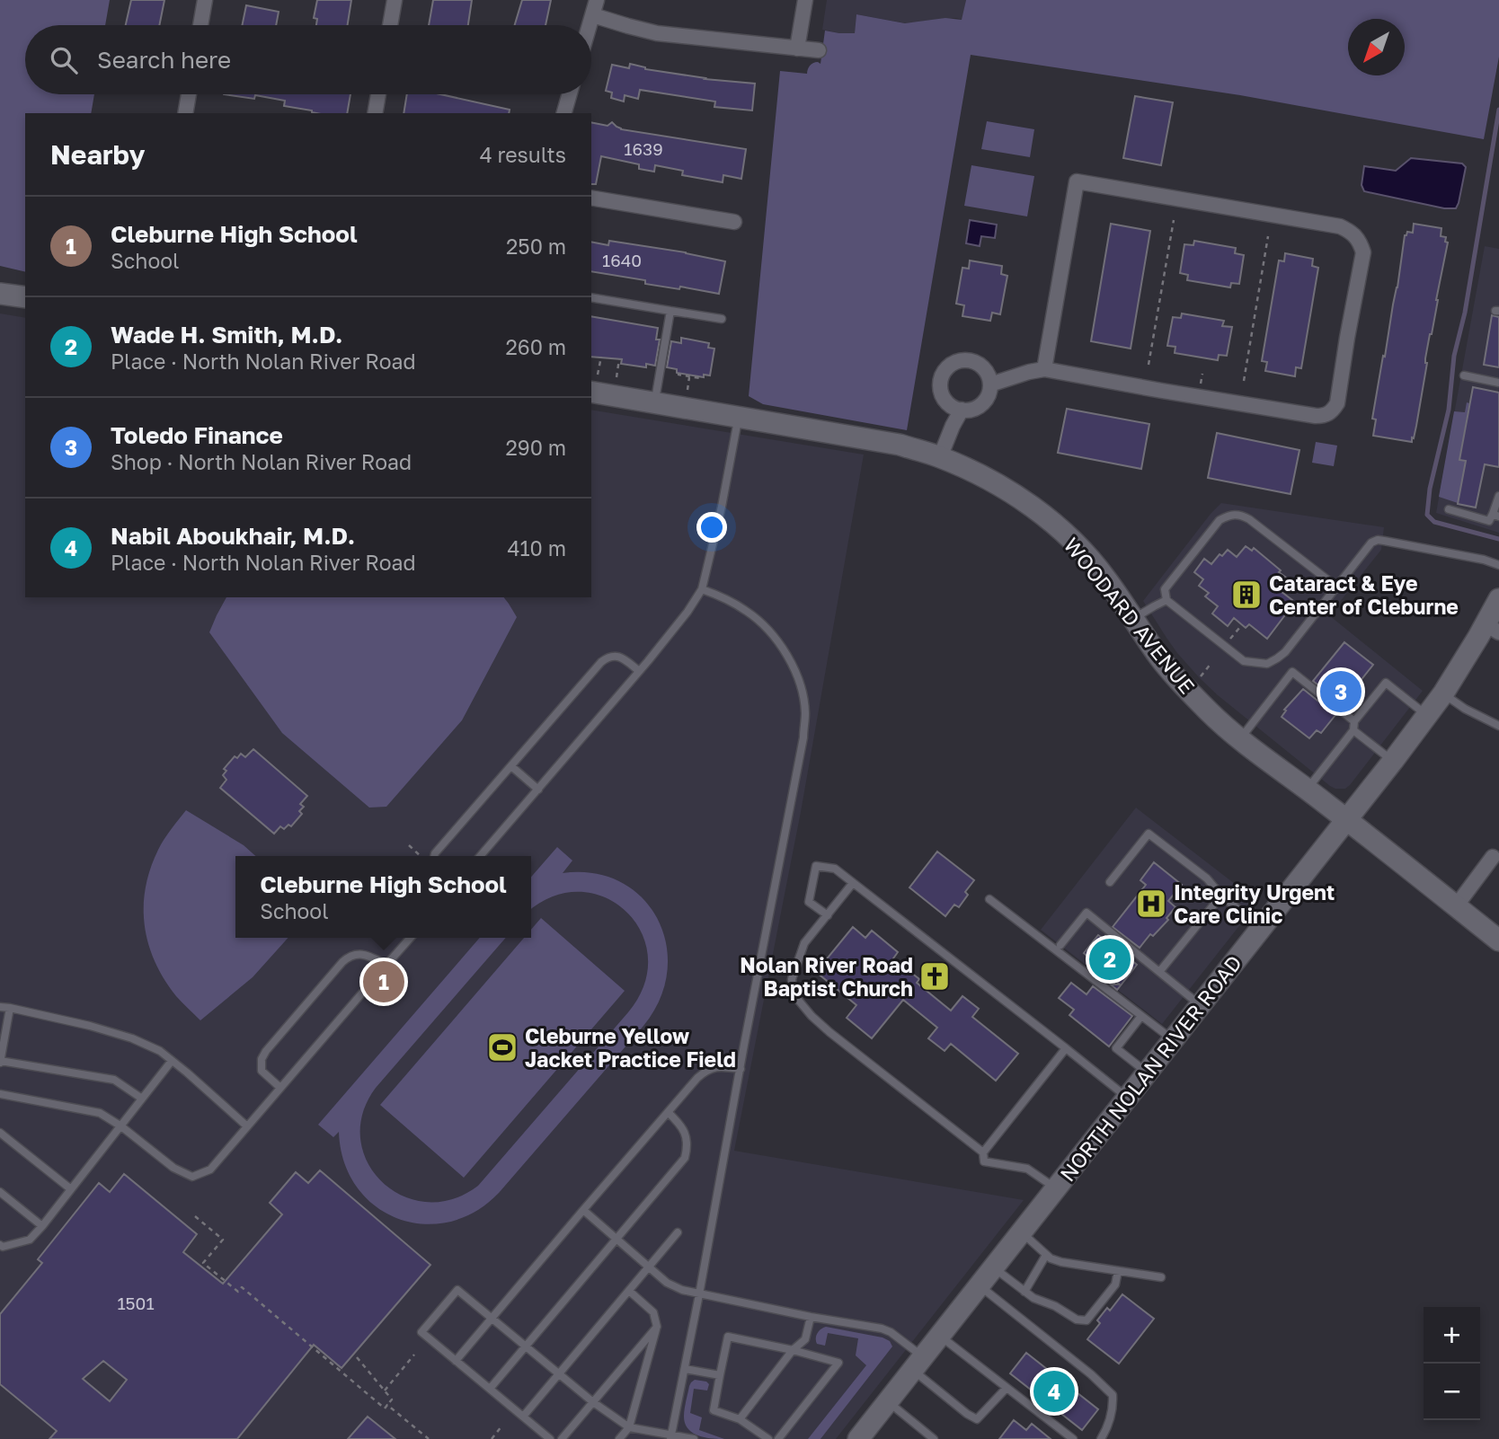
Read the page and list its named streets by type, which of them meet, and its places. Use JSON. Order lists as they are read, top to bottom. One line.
{"streets":{"street":["WOODARD AVENUE","NORTH NOLAN RIVER ROAD"]},"crossings":[["WOODARD AVENUE","NORTH NOLAN RIVER ROAD"]],"places":{"building":["Cataract & Eye Center of Cleburne"],"hospital":["Integrity Urgent Care Clinic"],"church":["Nolan River Road Baptist Church"],"sports":["Cleburne Yellow Jacket Practice Field"]},"house_numbers":["1639","1640","1501"],"north":"bottom left","page":{"search":"Search here","heading":["Nearby","4 results"],"list":[{"mark":"1","name":"Cleburne High School","note":"School","value":"250 m"},{"mark":"2","name":"Wade H. Smith, M.D.","note":"Place · North Nolan River Road","value":"260 m"},{"mark":"3","name":"Toledo Finance","note":"Shop · North Nolan River Road","value":"290 m"},{"mark":"4","name":"Nabil Aboukhair, M.D.","note":"Place · North Nolan River Road","value":"410 m"}],"pins":["3","2","1","4"],"popup":["Cleburne High School","School"],"map_buttons":["+","−"]}}
